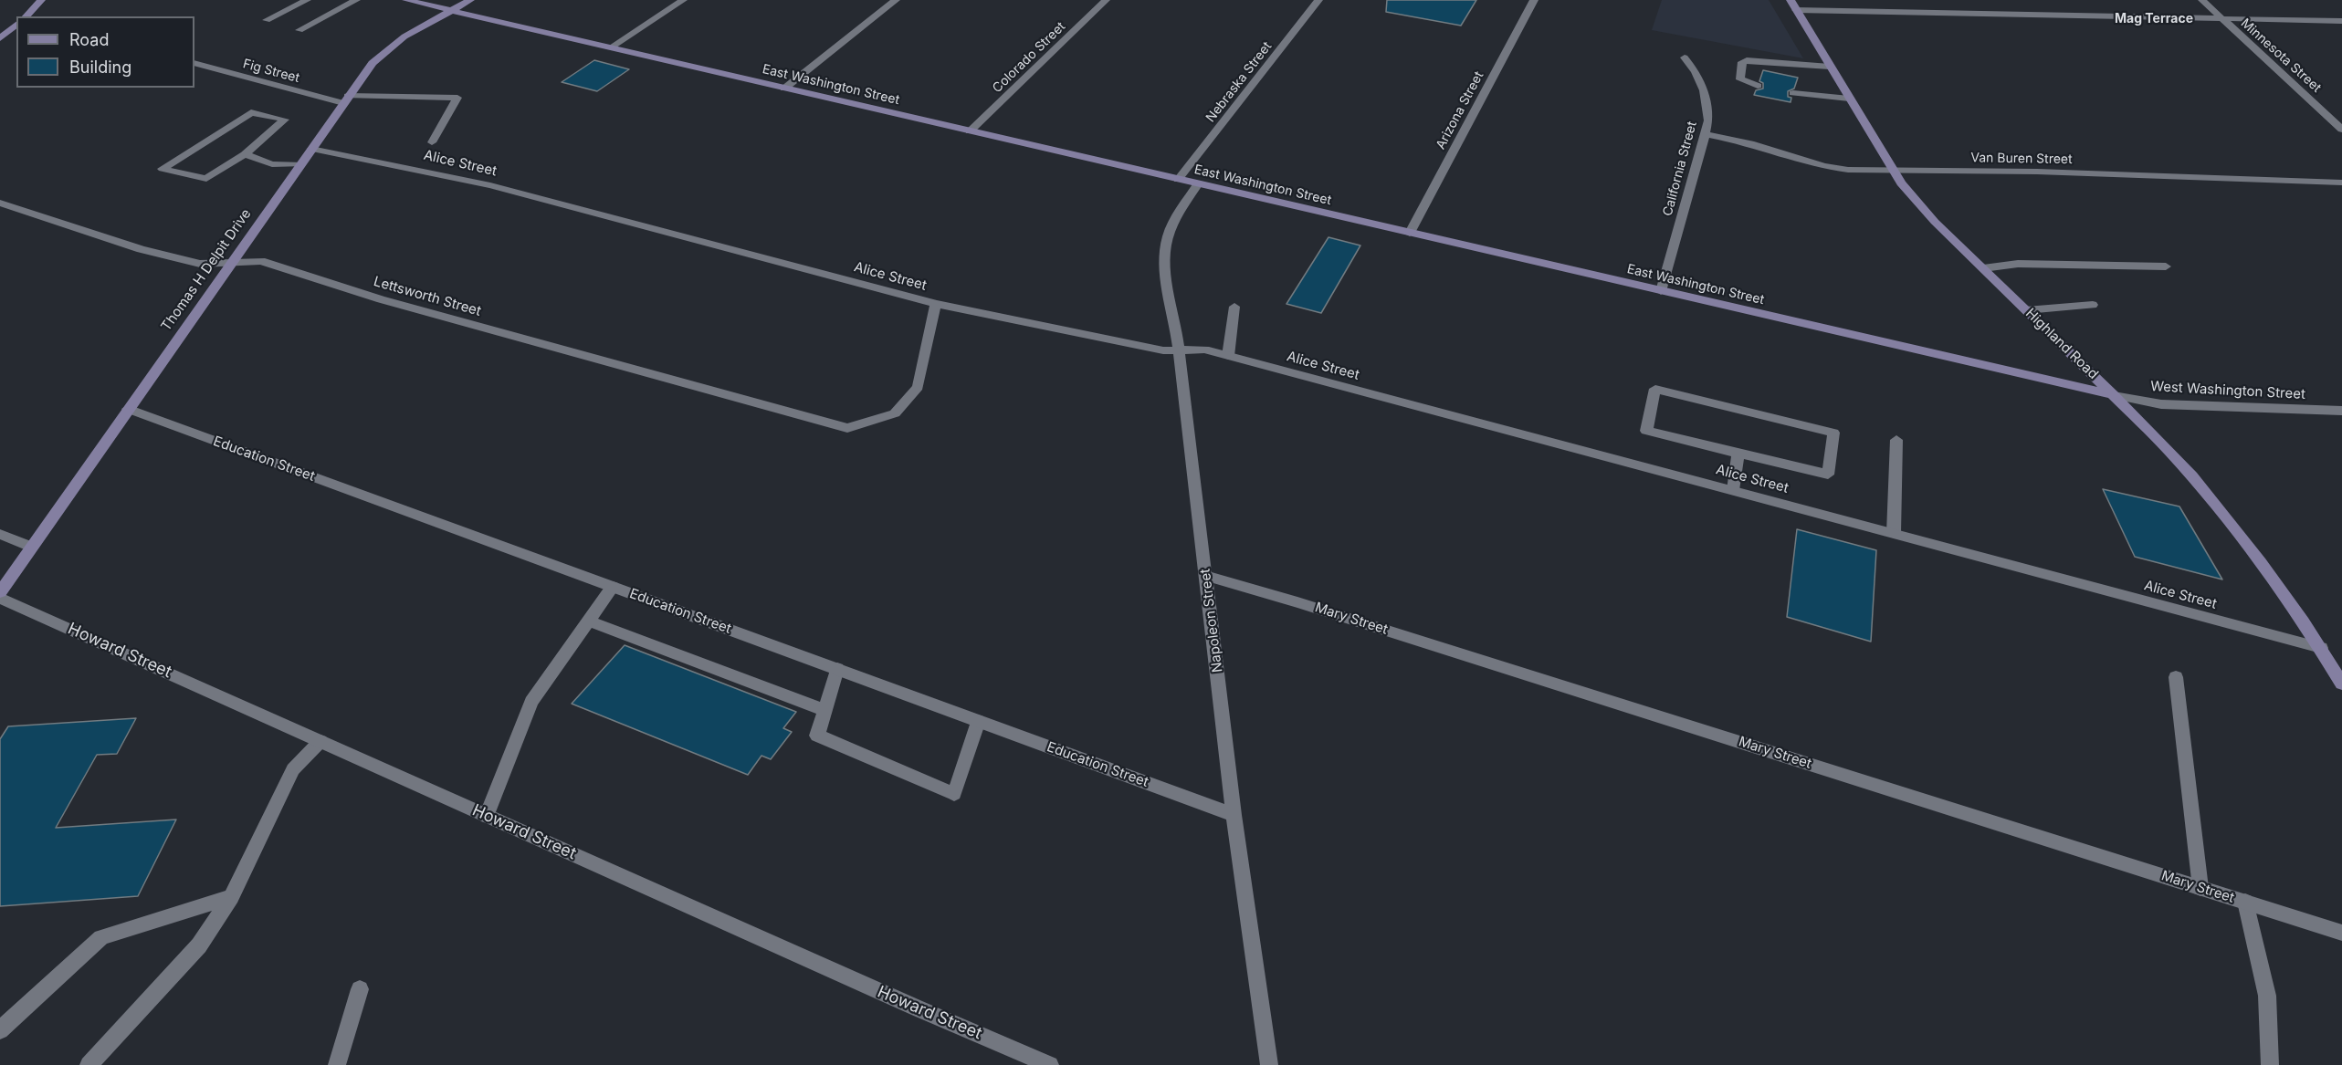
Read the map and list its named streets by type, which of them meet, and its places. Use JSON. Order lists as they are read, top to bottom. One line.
{"streets":{"street":["Minnesota Street","Colorado Street","Fig Street","Nebraska Street","East Washington Street","Arizona Street","Van Buren Street","Alice Street","California Street","Thomas H Delpit Drive","Lettsworth Street","Highland Road","West Washington Street","Education Street","Mary Street","Napoleon Street","Howard Street"]},"crossings":[["Colorado Street","East Washington Street"],["Fig Street","Thomas H Delpit Drive"],["Nebraska Street","East Washington Street"],["East Washington Street","Arizona Street"],["East Washington Street","California Street"],["East Washington Street","Thomas H Delpit Drive"],["East Washington Street","Highland Road"],["East Washington Street","West Washington Street"],["East Washington Street","Napoleon Street"],["Van Buren Street","California Street"],["Van Buren Street","Highland Road"],["Alice Street","Thomas H Delpit Drive"],["Alice Street","Lettsworth Street"],["Alice Street","Highland Road"],["Alice Street","Napoleon Street"],["Thomas H Delpit Drive","Lettsworth Street"],["Thomas H Delpit Drive","Education Street"],["Highland Road","West Washington Street"],["Education Street","Napoleon Street"],["Mary Street","Napoleon Street"]],"districts":["Mag Terrace"],"legend":["Road","Building"]}
